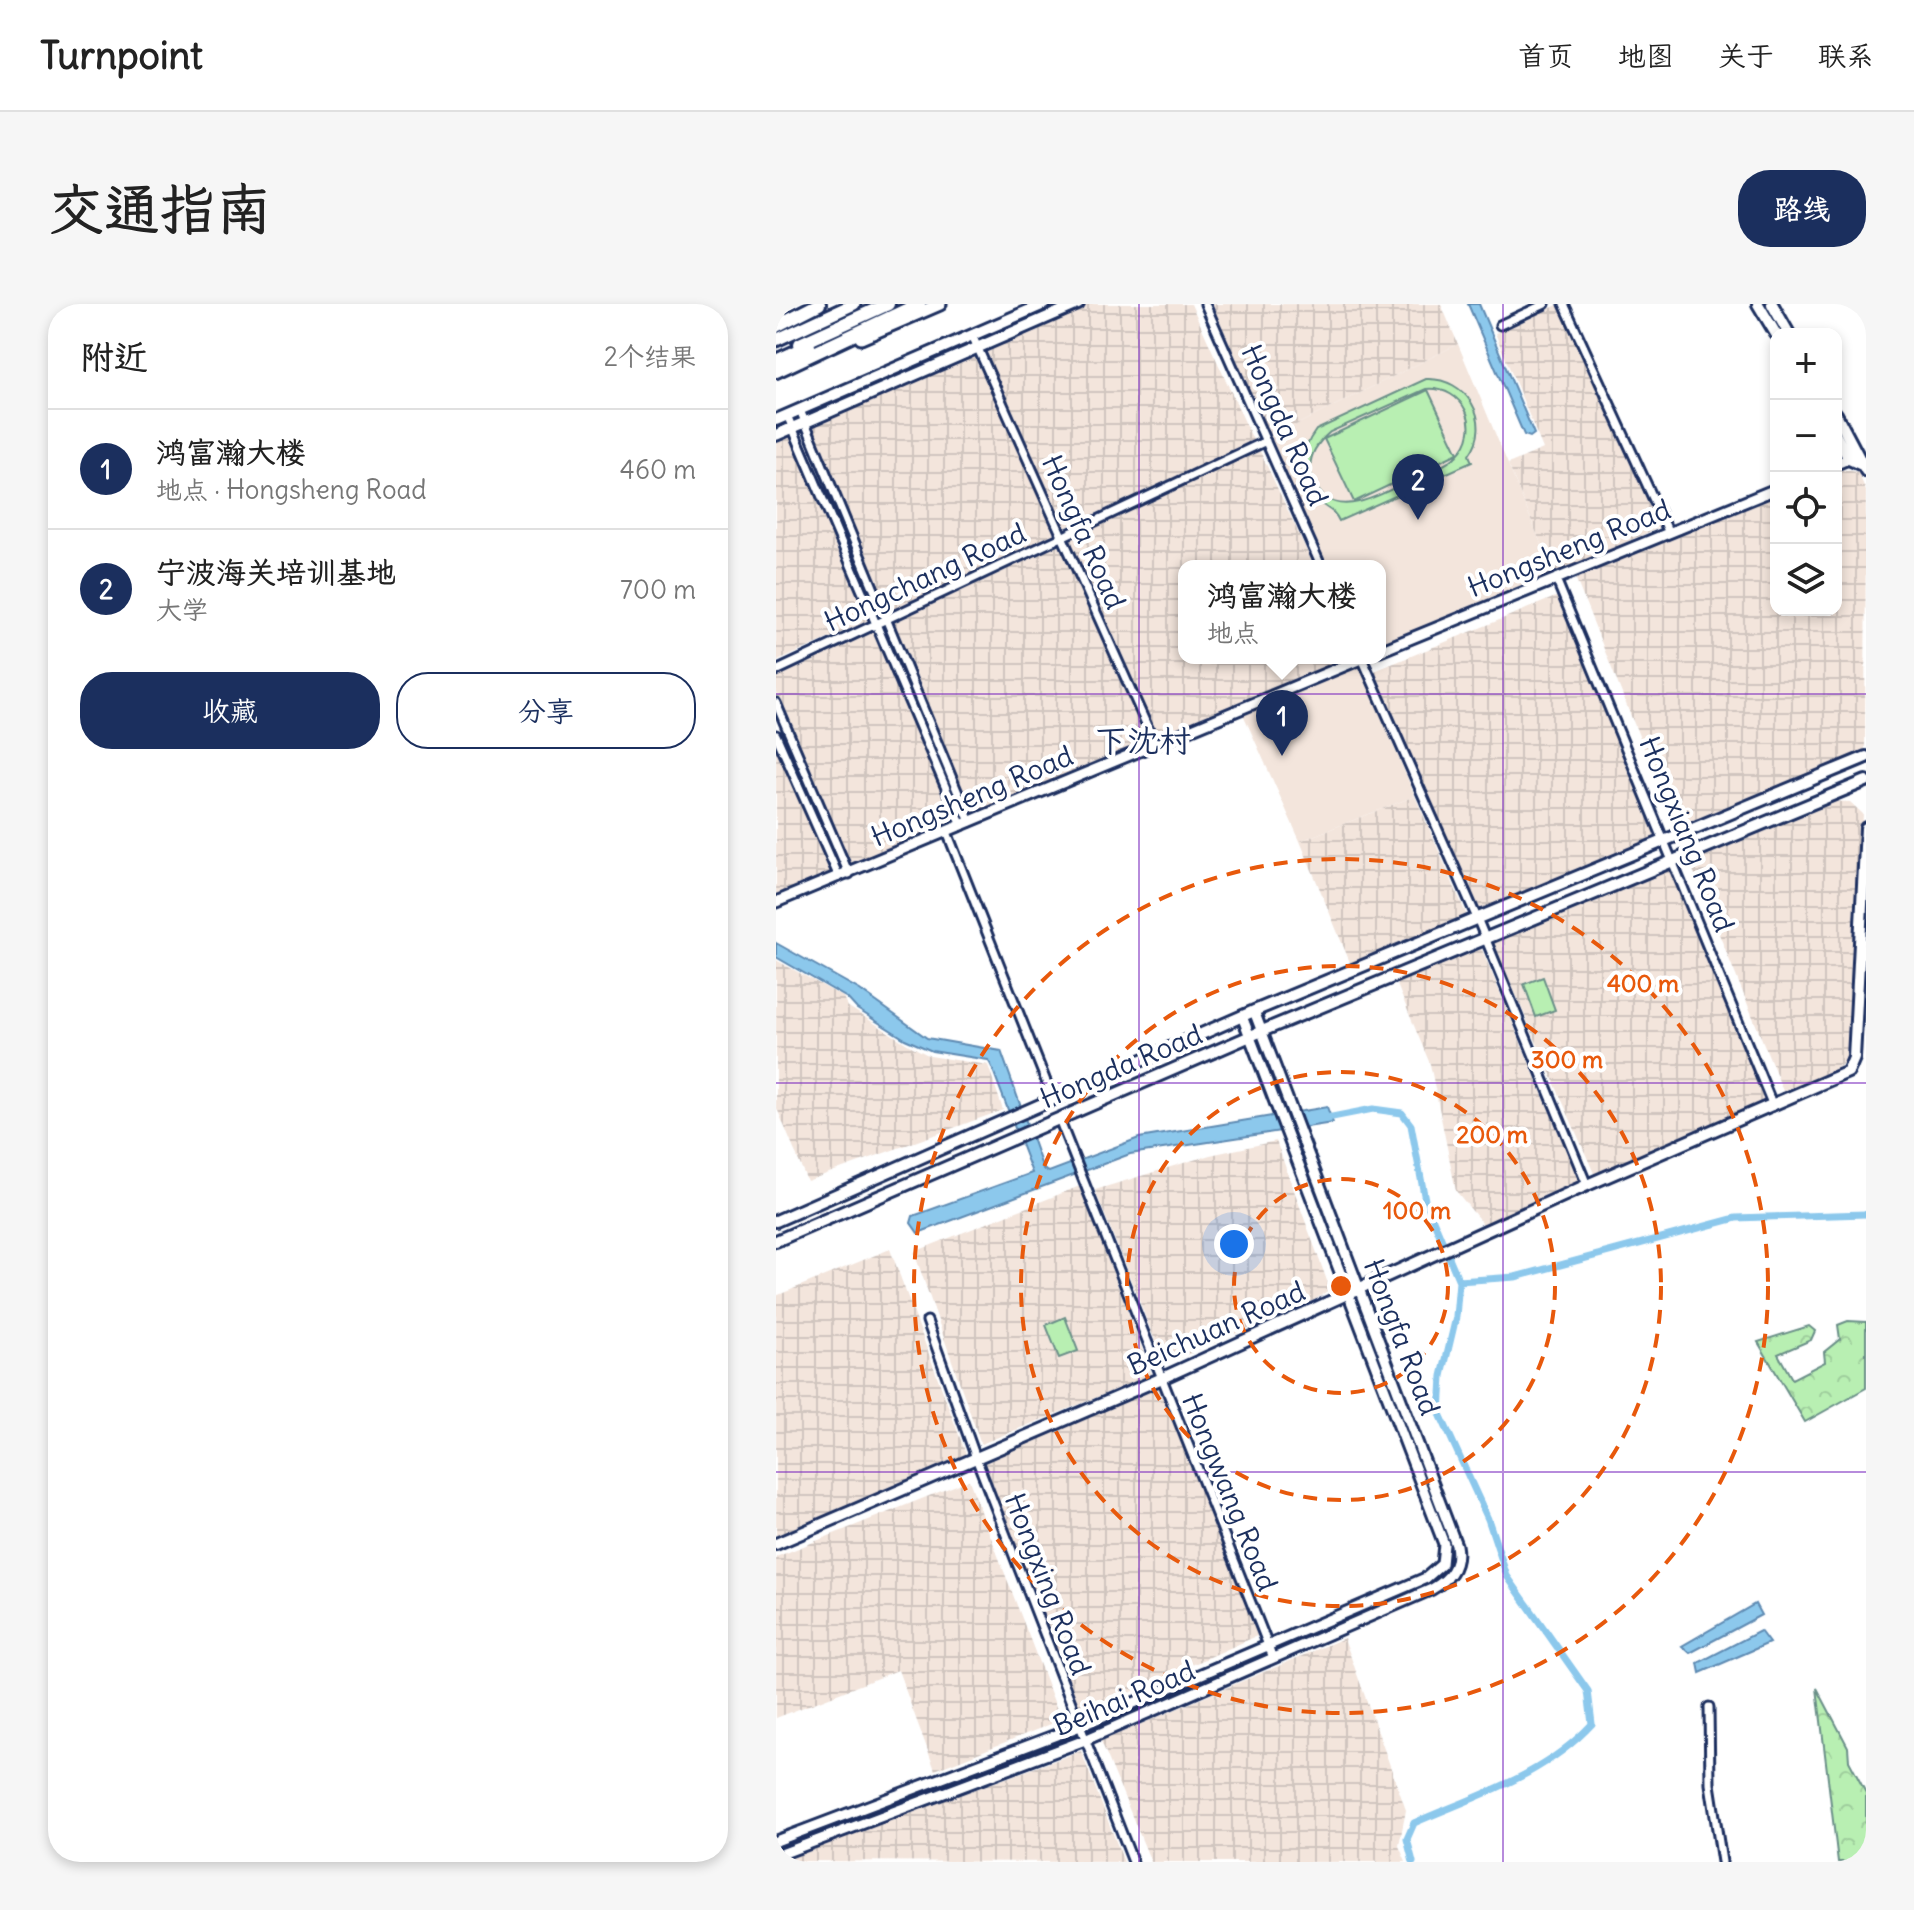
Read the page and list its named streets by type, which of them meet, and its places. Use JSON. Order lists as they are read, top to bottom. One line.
{"streets":{"main road":["Hongda Road","Beichuan Road"],"street":["Hongfa Road","Hongsheng Road","Hongchang Road","Hongxiang Road","Hongwang Road","Hongxing Road","Beihai Road"]},"crossings":[["Hongda Road","Hongfa Road"],["Hongda Road","Hongchang Road"],["Hongda Road","Hongxiang Road"],["Hongda Road","Hongwang Road"],["Hongfa Road","Hongsheng Road"],["Hongfa Road","Hongchang Road"],["Hongfa Road","Beichuan Road"],["Hongfa Road","Beihai Road"],["Hongsheng Road","Hongxiang Road"],["Hongxiang Road","Beichuan Road"],["Beichuan Road","Hongwang Road"],["Beichuan Road","Hongxing Road"],["Hongwang Road","Beihai Road"],["Hongxing Road","Beihai Road"]],"districts":["下沈村"],"page":{"header":"Turnpoint","nav":["首页","地图","关于","联系"],"buttons":["路线",["收藏","分享"]],"title":"交通指南","heading":["附近","2个结果"],"map_buttons":["+","−"],"list":[{"mark":"1","name":"鸿富瀚大楼","note":"地点 · Hongsheng Road","value":"460 m"},{"mark":"2","name":"宁波海关培训基地","note":"大学","value":"700 m"}],"pins":["2","1"],"popup":["鸿富瀚大楼","地点"]},"rings":["400 m","300 m","200 m","100 m"]}
